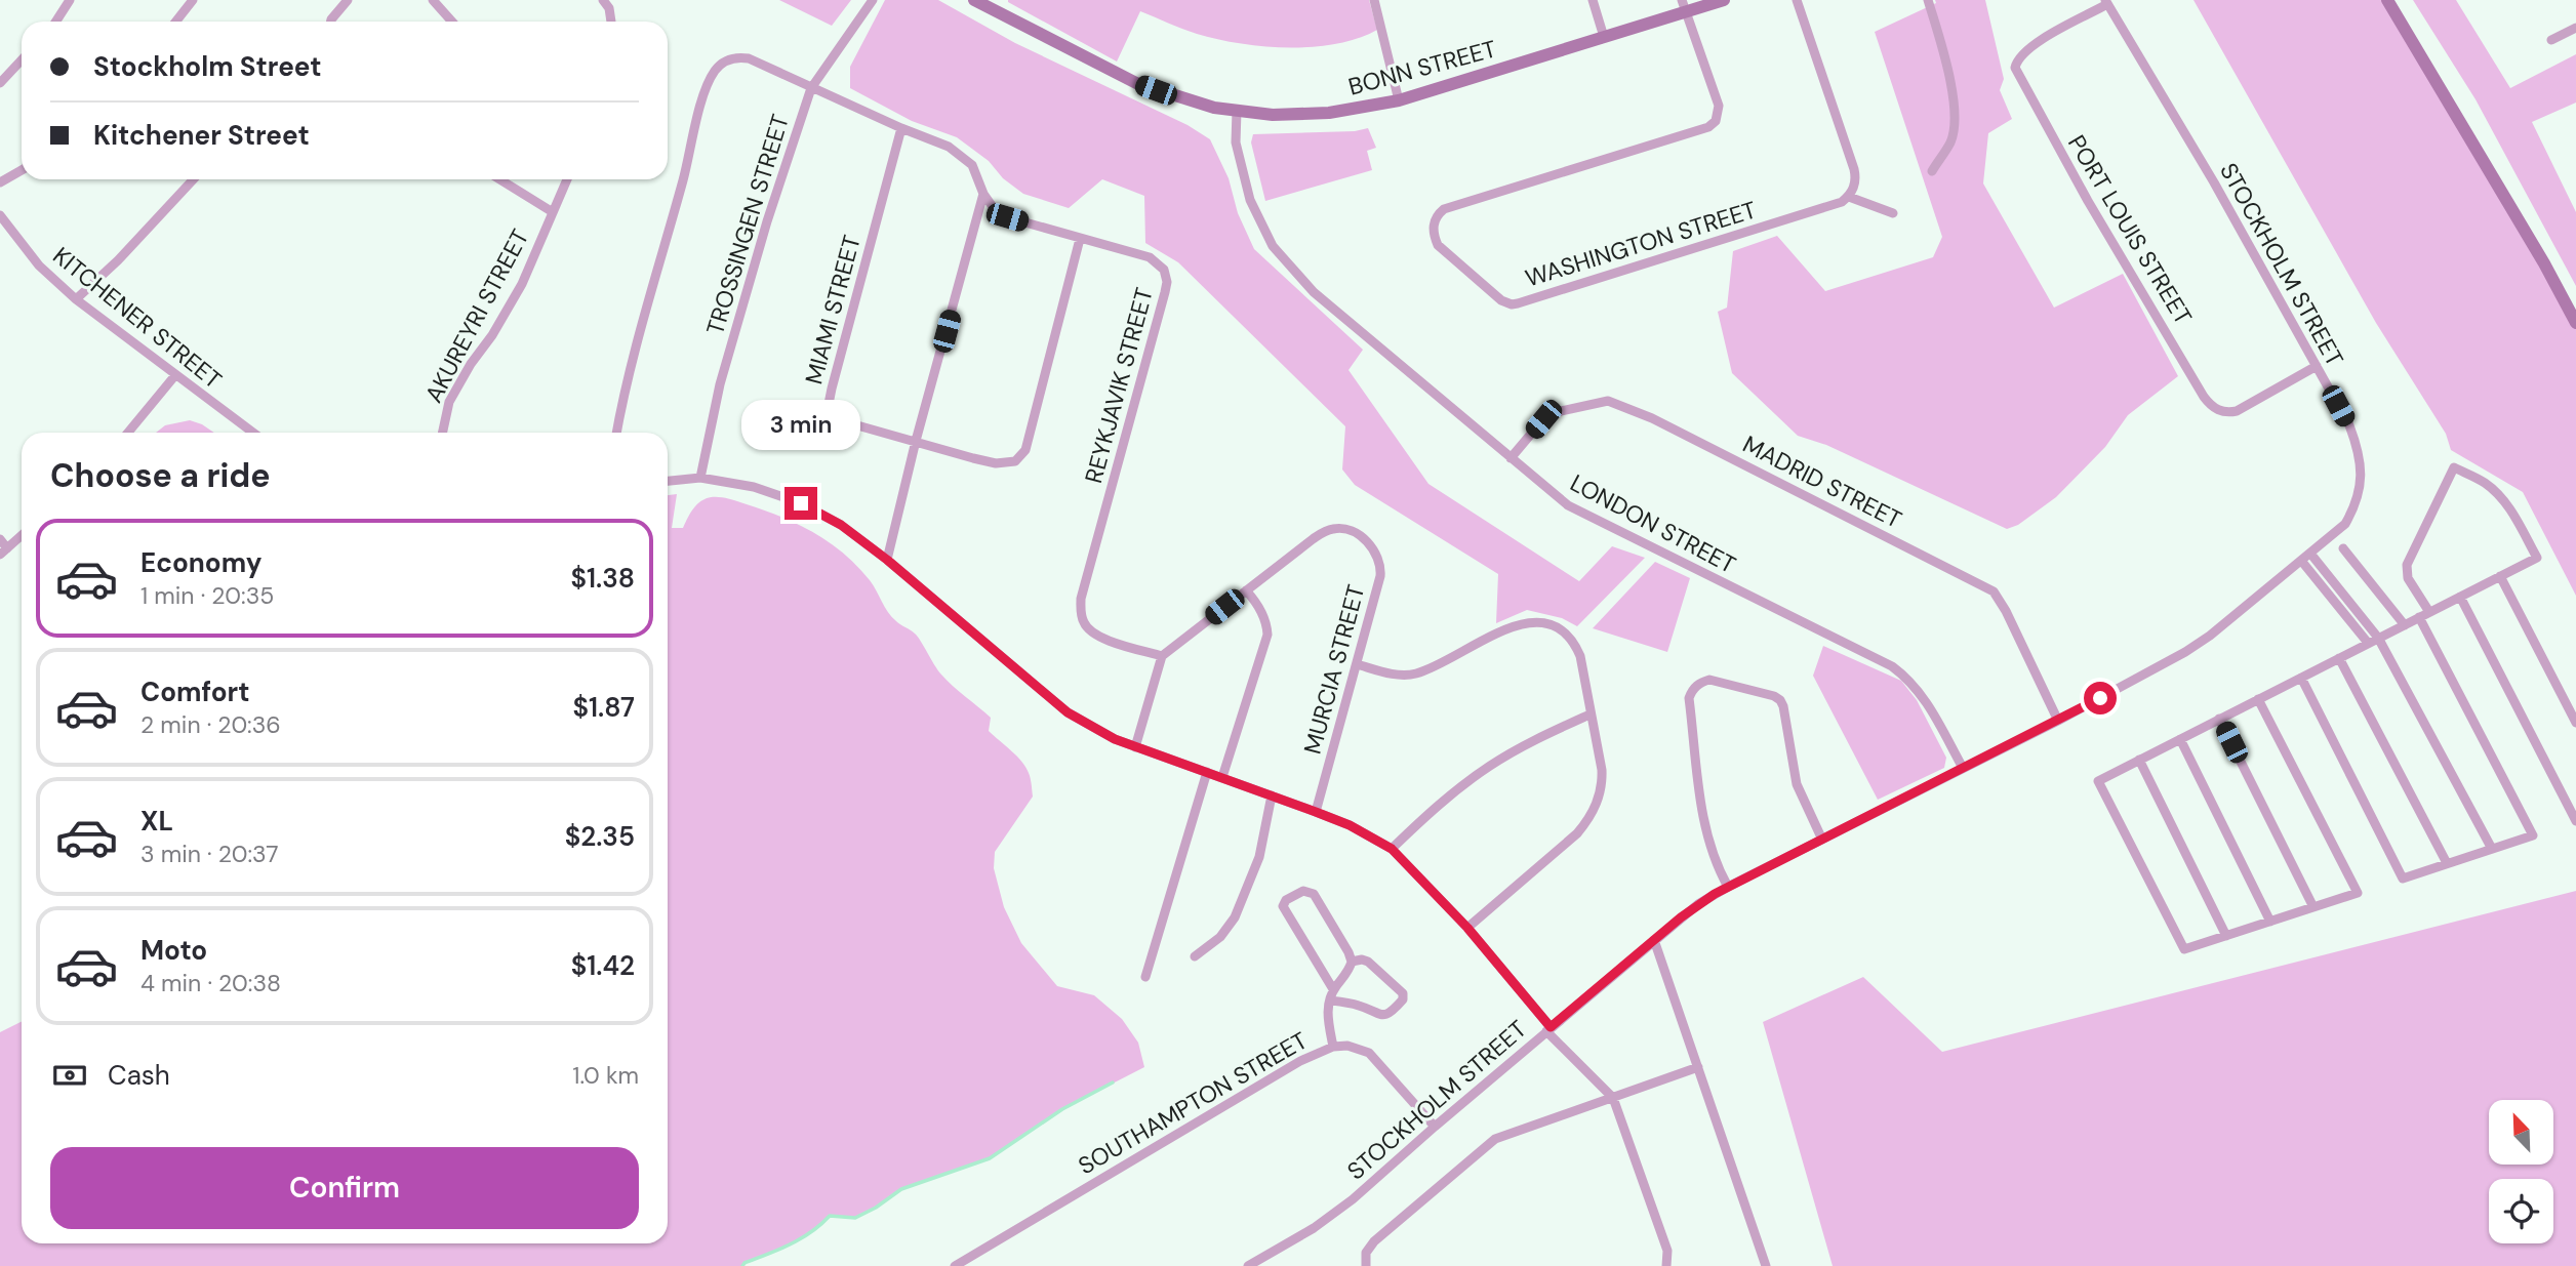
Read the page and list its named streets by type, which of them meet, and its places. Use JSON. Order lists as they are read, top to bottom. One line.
{"streets":{"street":["BONN STREET","TROSSINGEN STREET","PORT LOUIS STREET","WASHINGTON STREET","STOCKHOLM STREET","MIAMI STREET","AKUREYRI STREET","KITCHENER STREET","REYKJAVIK STREET","MADRID STREET","LONDON STREET","MURCIA STREET","SOUTHAMPTON STREET"]},"crossings":[["BONN STREET","WASHINGTON STREET"],["BONN STREET","LONDON STREET"],["PORT LOUIS STREET","STOCKHOLM STREET"],["STOCKHOLM STREET","MADRID STREET"],["STOCKHOLM STREET","LONDON STREET"],["STOCKHOLM STREET","SOUTHAMPTON STREET"],["REYKJAVIK STREET","MURCIA STREET"],["MADRID STREET","LONDON STREET"]],"north":"top left","page":{"banner":["Stockholm Street","Kitchener Street"],"bubble":"3 min","heading":"Choose a ride","list":[{"name":"Economy","note":"1 min · 20:35","value":"$1.38"},{"name":"Comfort","note":"2 min · 20:36","value":"$1.87"},{"name":"XL","note":"3 min · 20:37","value":"$2.35"},{"name":"Moto","note":"4 min · 20:38","value":"$1.42"}],"pay":["Cash","1.0 km"],"buttons":"Confirm"}}
